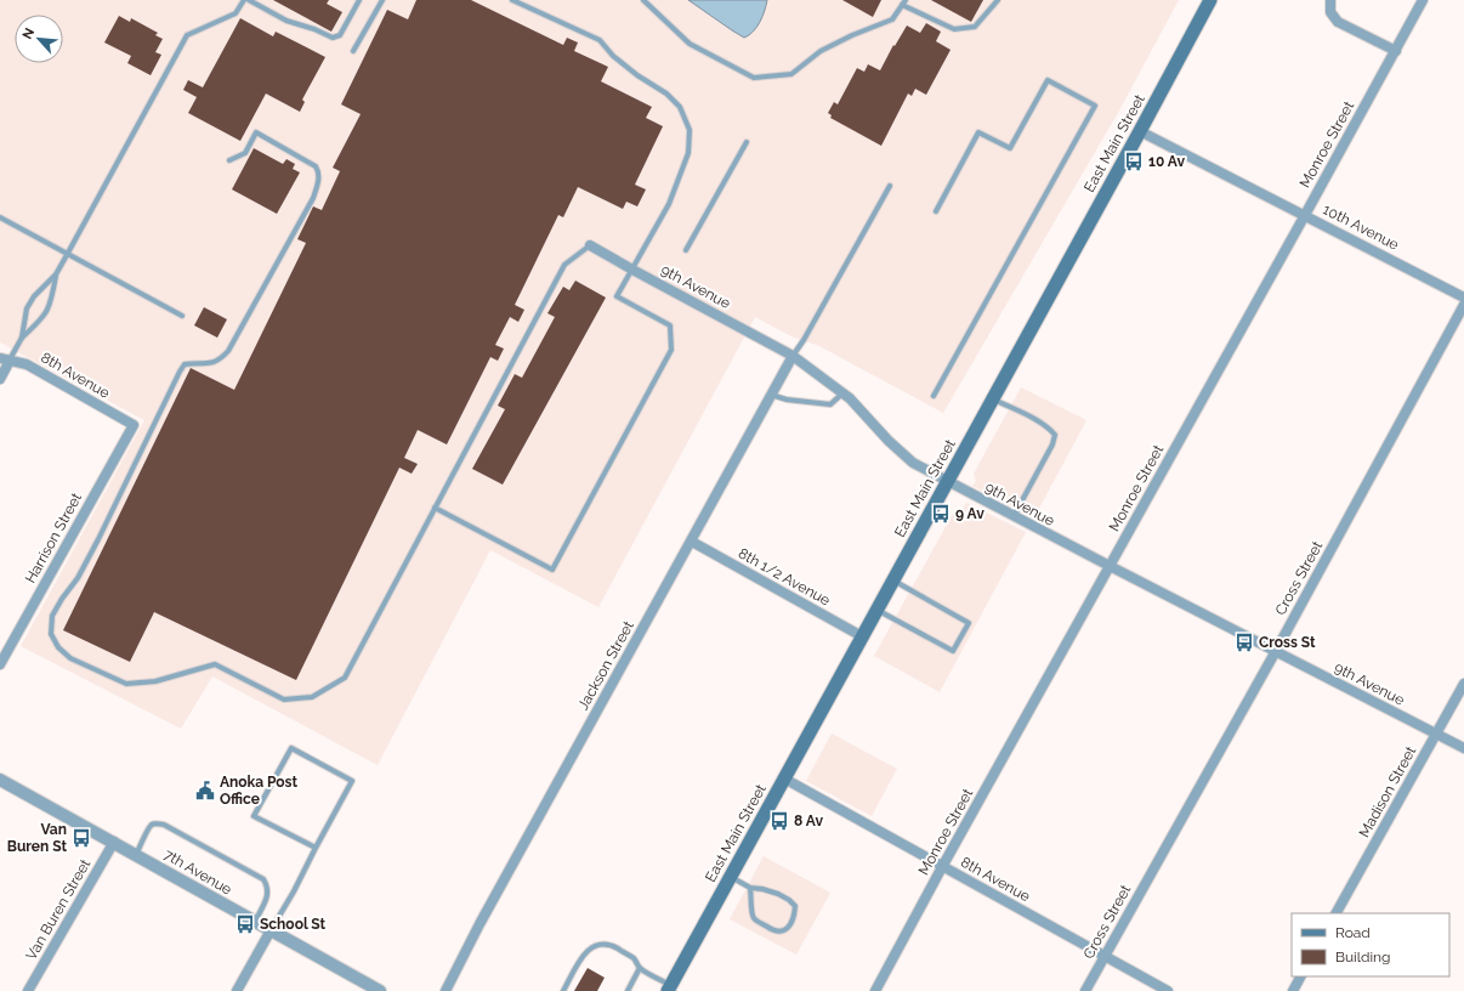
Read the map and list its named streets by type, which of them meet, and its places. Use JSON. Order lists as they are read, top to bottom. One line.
{"streets":{"main road":["East Main Street"],"street":["Monroe Street","10th Avenue","9th Avenue","8th Avenue","Harrison Street","8th 1/2 Avenue","Cross Street","Jackson Street","Madison Street","7th Avenue","Van Buren Street"]},"crossings":[["East Main Street","10th Avenue"],["East Main Street","9th Avenue"],["East Main Street","8th Avenue"],["East Main Street","8th 1/2 Avenue"],["Monroe Street","10th Avenue"],["Monroe Street","9th Avenue"],["Monroe Street","8th Avenue"],["9th Avenue","Cross Street"],["9th Avenue","Jackson Street"],["9th Avenue","Madison Street"],["8th Avenue","Harrison Street"],["8th Avenue","Cross Street"],["8th 1/2 Avenue","Jackson Street"],["7th Avenue","Van Buren Street"]],"places":{"bus stop":["10 Av","9 Av","Cross St","8 Av","Van Buren St","School St"],"public building":["Anoka Post Office"]},"legend":["Road","Building"],"north":"top left"}
